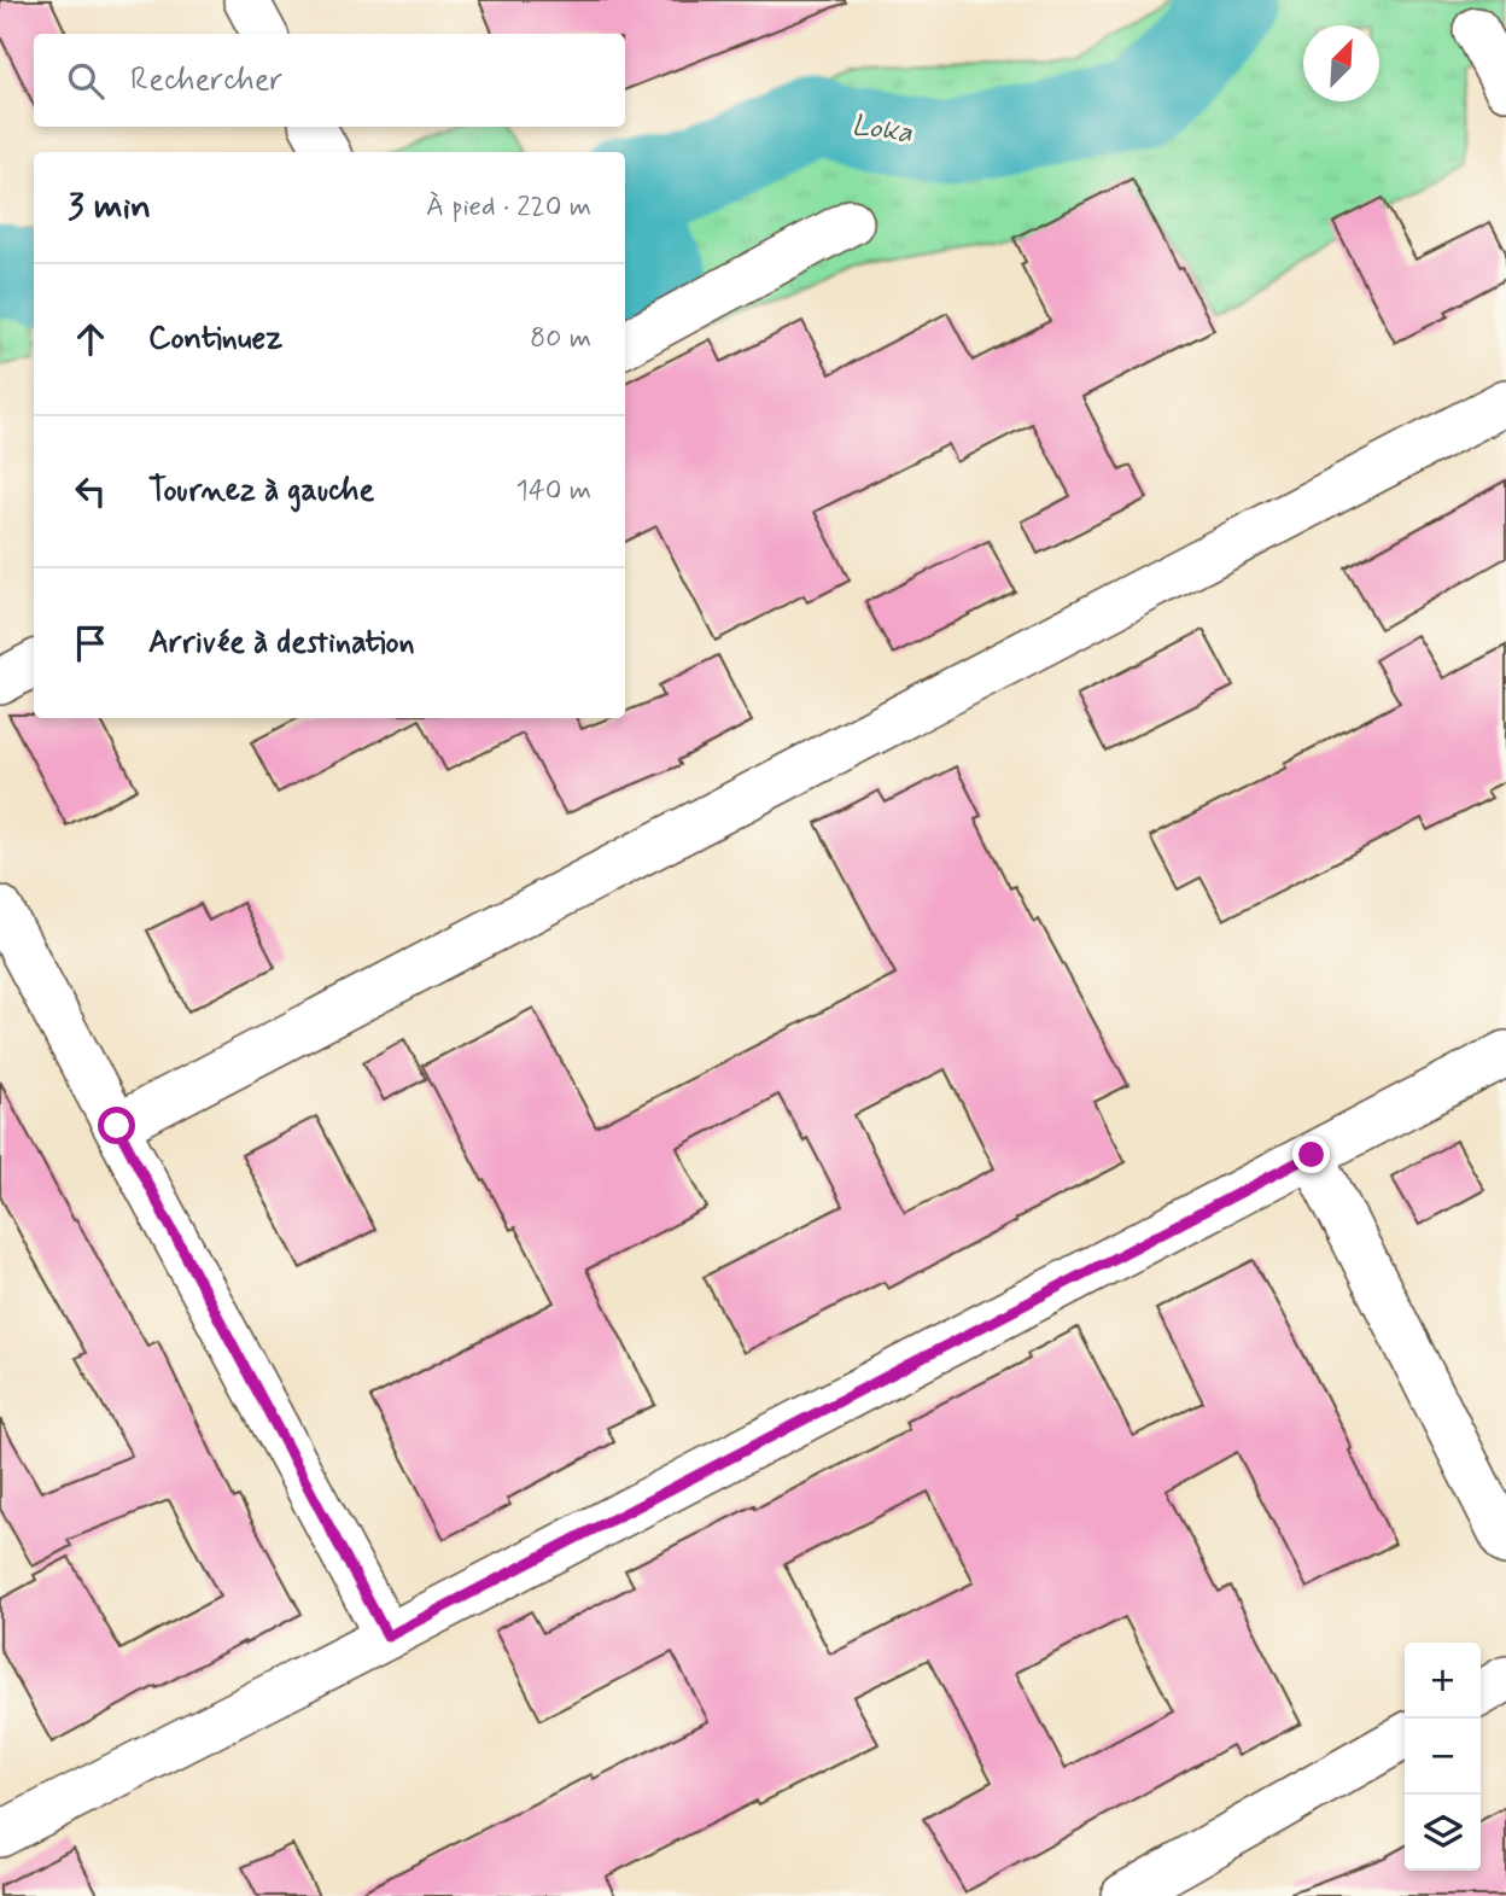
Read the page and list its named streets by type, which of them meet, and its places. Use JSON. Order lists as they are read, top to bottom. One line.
{"water":["Loka"],"north":"top right","page":{"search":"Rechercher","heading":["3 min","À pied · 220 m"],"list":[["Continuez","80 m"],["Tournez à gauche","140 m"],"Arrivée à destination"],"map_buttons":["+","−"]}}
